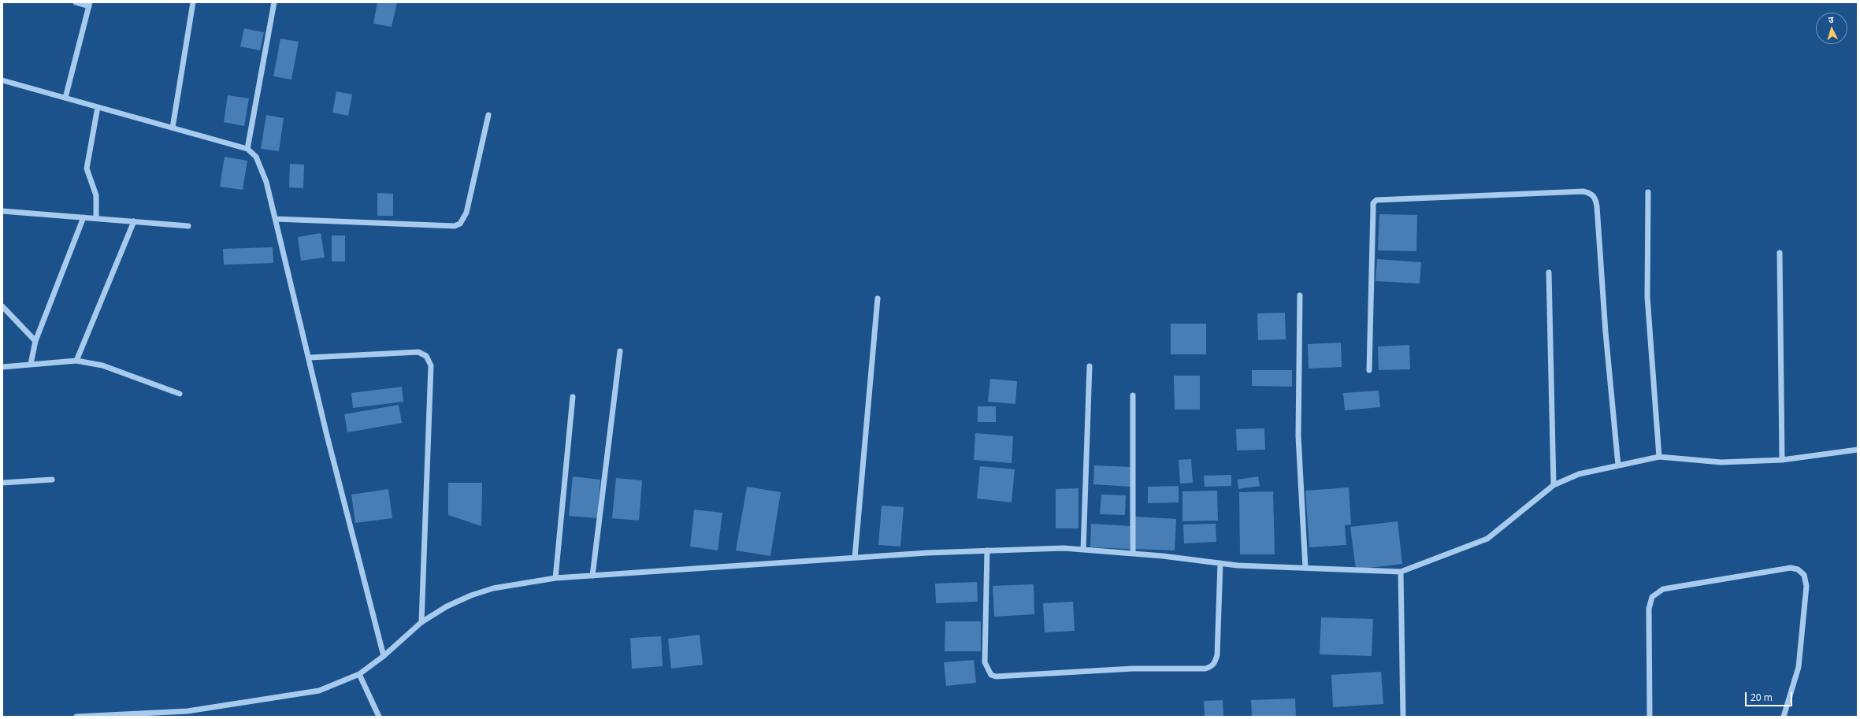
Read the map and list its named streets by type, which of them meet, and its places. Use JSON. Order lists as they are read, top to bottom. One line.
{"scale_bar":"20 m","north":"top"}
